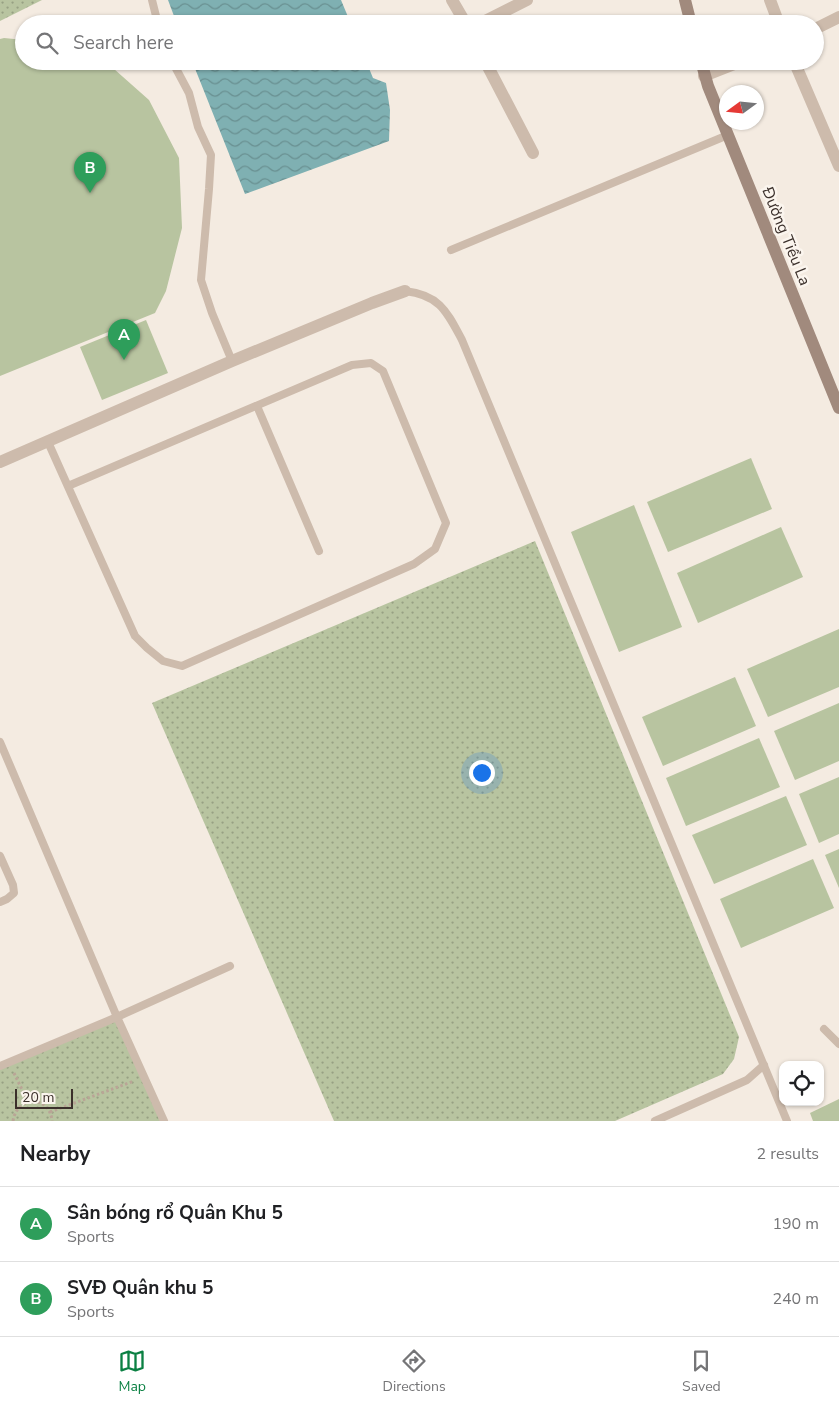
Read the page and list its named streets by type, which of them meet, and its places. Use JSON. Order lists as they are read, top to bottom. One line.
{"streets":{"main road":["Đường Tiểu La"]},"scale_bar":"20 m","north":"left","page":{"search":"Search here","pins":["B","A"],"scale":"20 m","heading":["Nearby","2 results"],"list":[{"mark":"A","name":"Sân bóng rổ Quân Khu 5","note":"Sports","value":"190 m"},{"mark":"B","name":"SVĐ Quân khu 5","note":"Sports","value":"240 m"}],"nav":["Map","Directions","Saved"]}}
